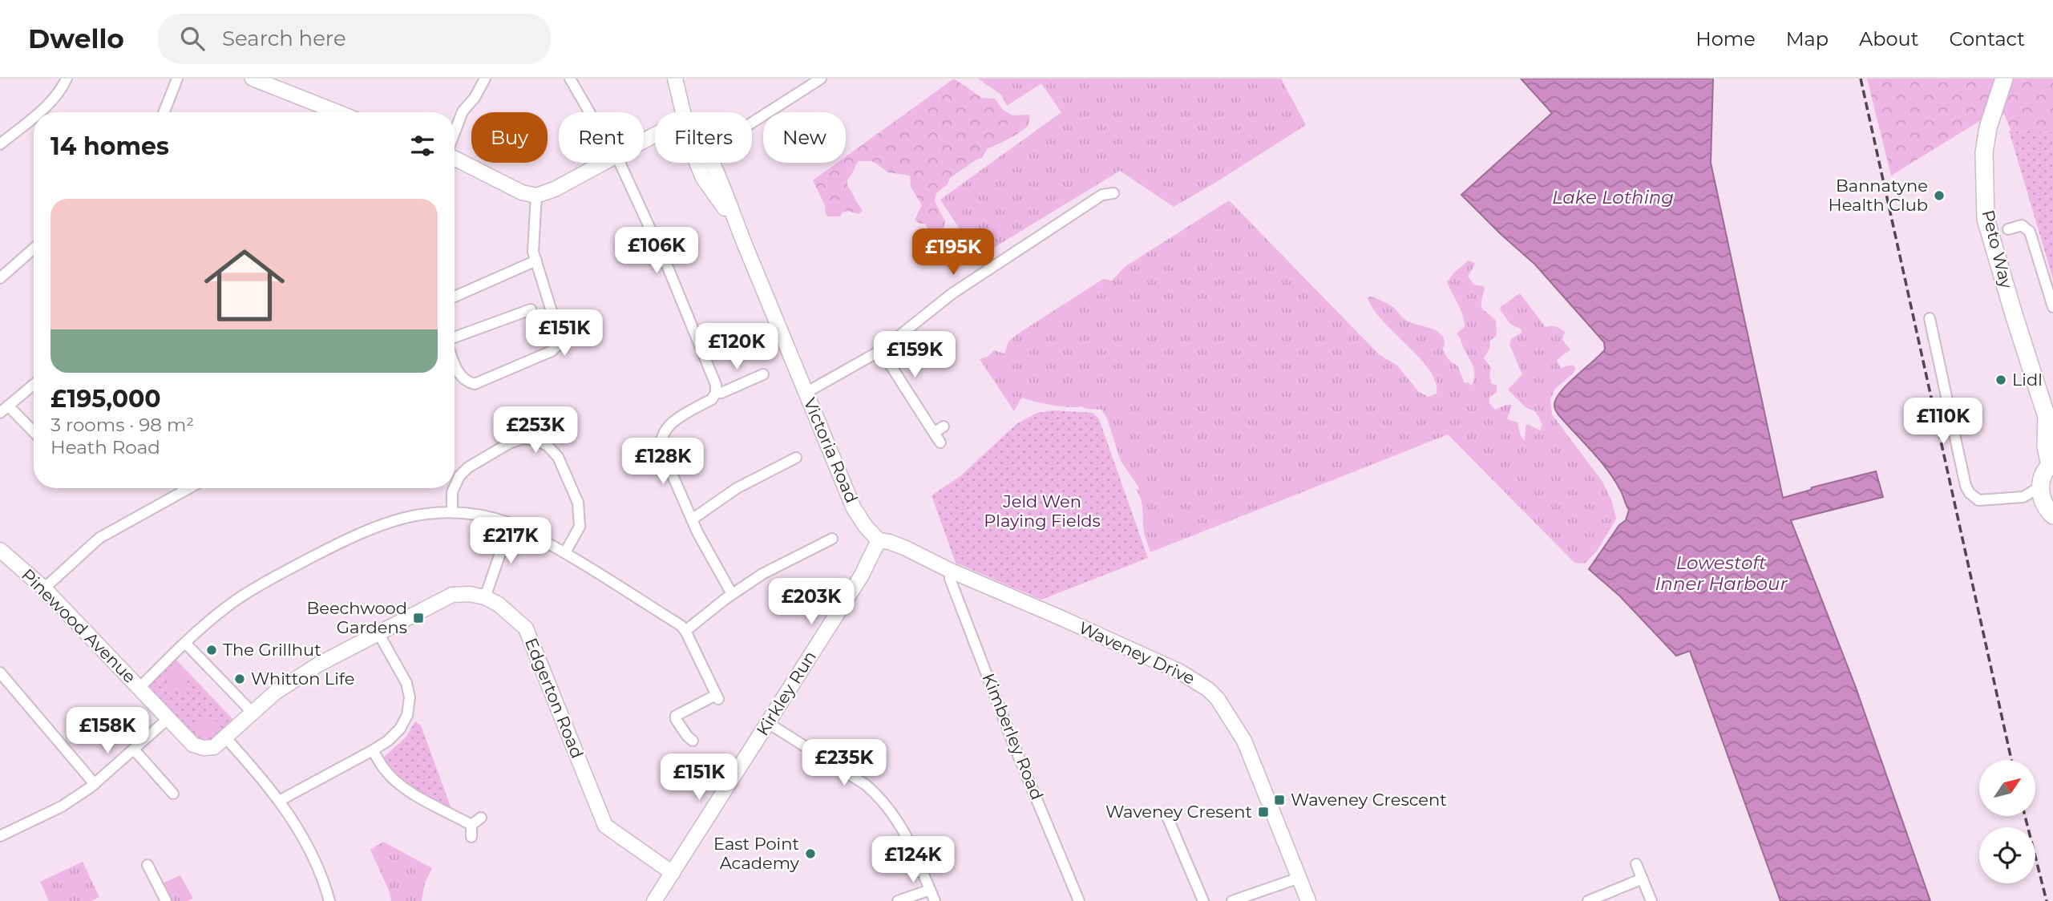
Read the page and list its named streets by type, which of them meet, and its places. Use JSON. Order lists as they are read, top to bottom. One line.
{"streets":{"highway":["Peto Way"],"street":["Victoria Road","Pinewood Avenue","Waveney Drive","Kirkley Run","Edgerton Road","Kimberley Road"]},"crossings":[["Victoria Road","Waveney Drive"],["Victoria Road","Kirkley Run"],["Pinewood Avenue","Edgerton Road"],["Waveney Drive","Kirkley Run"],["Waveney Drive","Kimberley Road"],["Kirkley Run","Edgerton Road"]],"water":["Lake Lothing","Lowestoft Inner Harbour"],"parks":["Jeld Wen Playing Fields"],"places":{"other":["Bannatyne Health Club","Lidl","The Grillhut","Whitton Life","East Point Academy"],"transit":["Beechwood Gardens","Waveney Crescent","Waveney Cresent"]},"north":"top right","page":{"header":"Dwello","search":"Search here","nav":["Home","Map","About","Contact"],"chip":["Buy","Rent","Filters","New"],"heading":"14 homes","list":[{"name":"£195,000","note":"3 rooms · 98 m² · Heath Road"}],"price":["£106K","£195K","£151K","£120K","£159K","£110K","£253K","£128K","£217K","£203K","£158K","£235K","£151K","£124K"]}}
